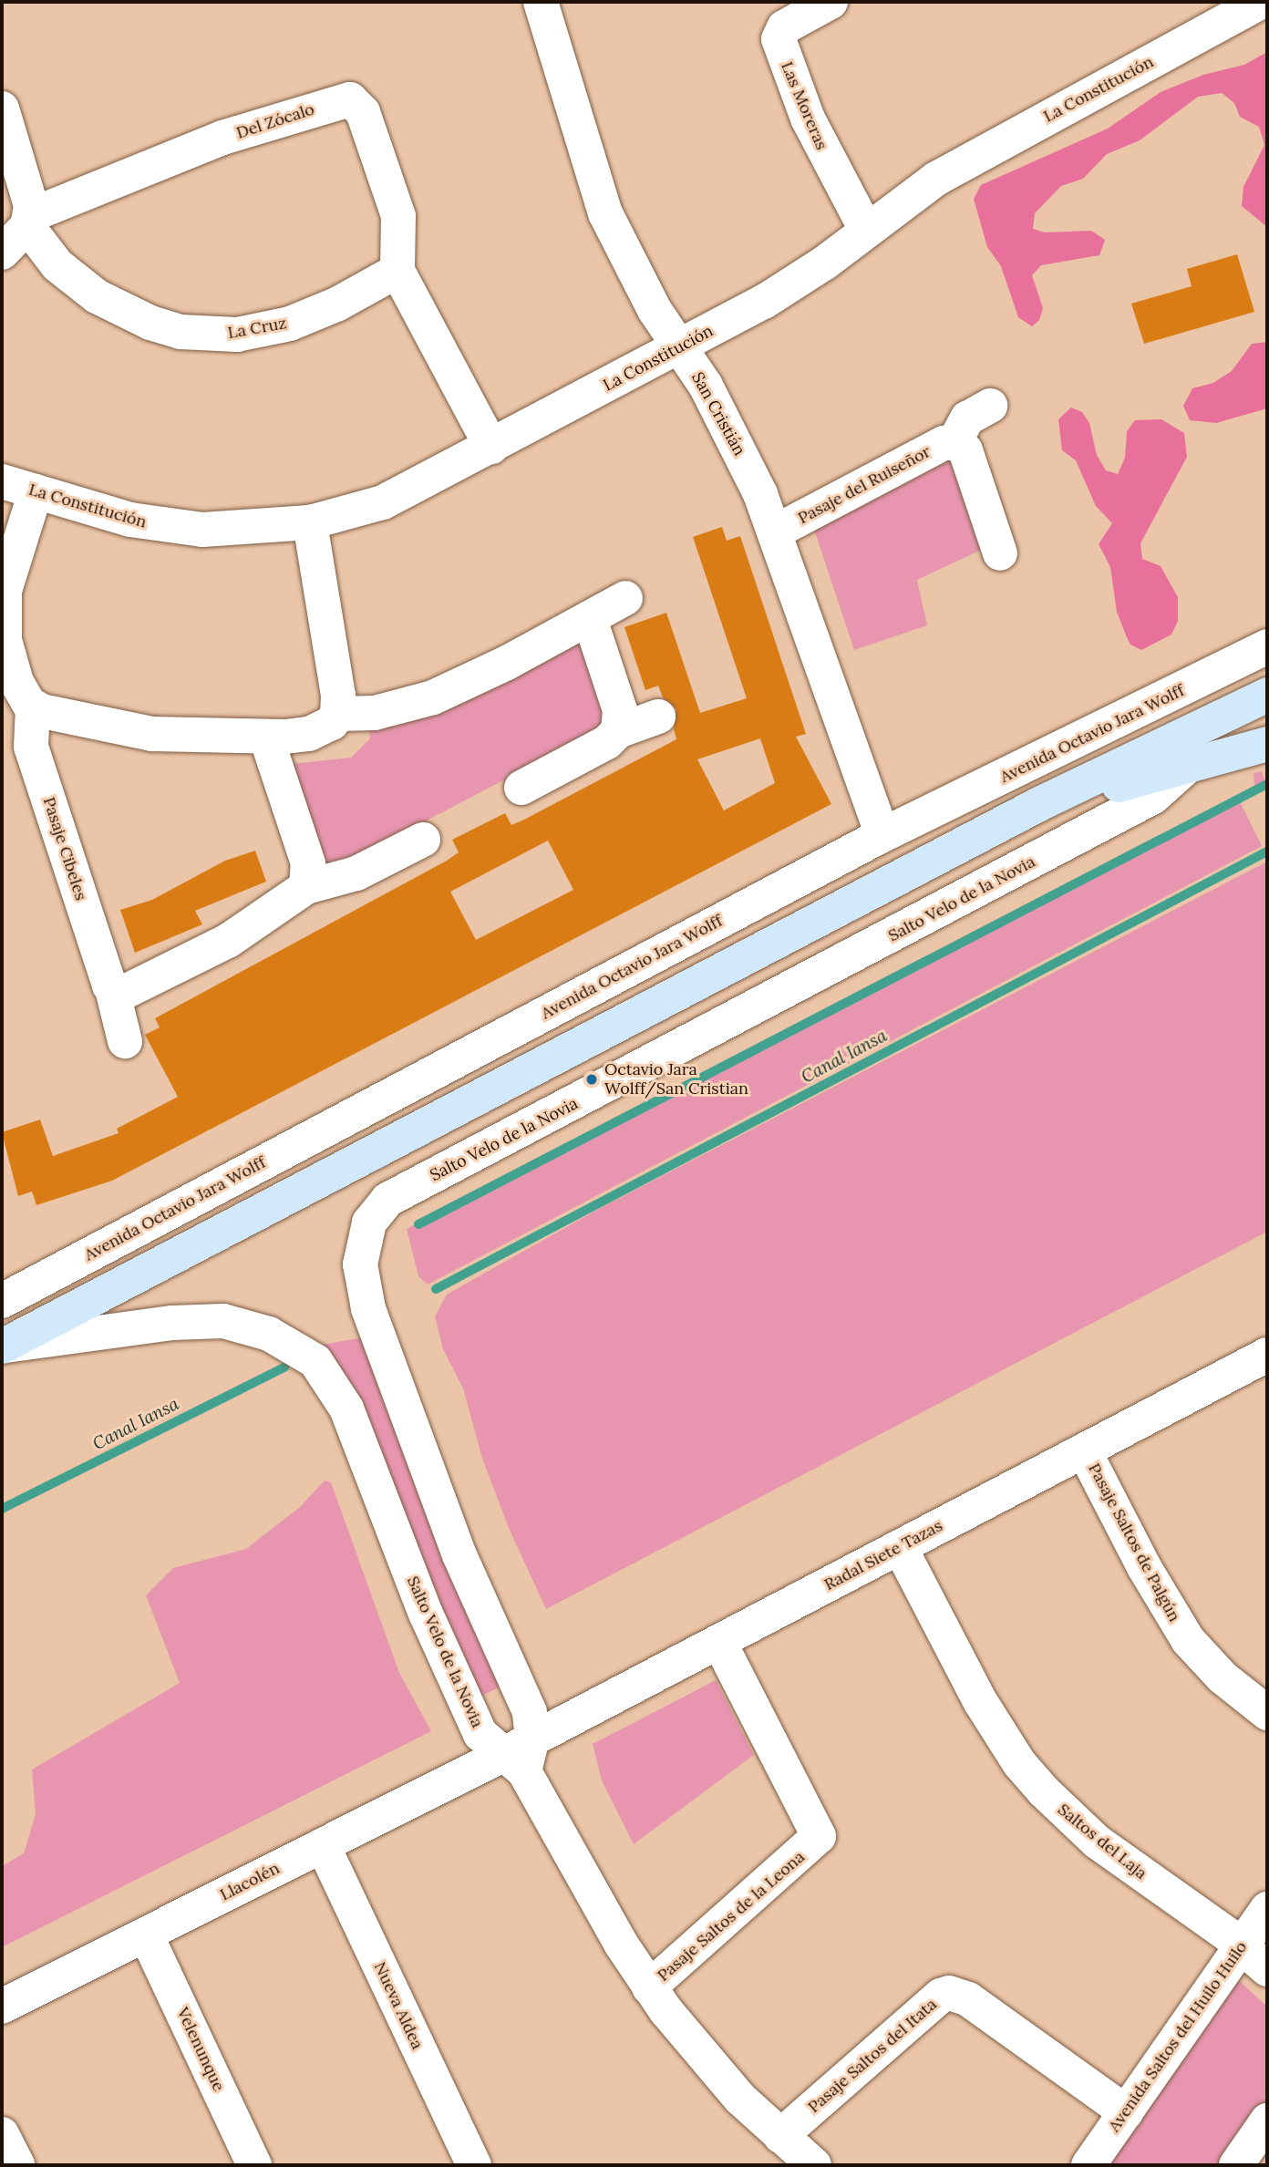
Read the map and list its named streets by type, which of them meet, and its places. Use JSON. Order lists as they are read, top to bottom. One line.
{"streets":{"street":["La Constitución","Las Moreras","Del Zócalo","La Cruz","San Cristián","Pasaje del Ruiseñor","Avenida Octavio Jara Wolff","Pasaje Cibeles","Salto Velo de la Novia","Pasaje Saltos de Palgún","Radal Siete Tazas","Saltos del Laja","Llacolén","Pasaje Saltos de la Leona","Nueva Aldea","Avenida Saltos del Huilo Huilo","Velenunque","Pasaje Saltos del Itata"]},"crossings":[["La Constitución","Las Moreras"],["La Constitución","San Cristián"],["Del Zócalo","La Cruz"],["San Cristián","Pasaje del Ruiseñor"],["San Cristián","Avenida Octavio Jara Wolff"],["Salto Velo de la Novia","Radal Siete Tazas"],["Salto Velo de la Novia","Llacolén"],["Salto Velo de la Novia","Pasaje Saltos de la Leona"],["Salto Velo de la Novia","Pasaje Saltos del Itata"],["Pasaje Saltos de Palgún","Radal Siete Tazas"],["Radal Siete Tazas","Saltos del Laja"],["Radal Siete Tazas","Llacolén"],["Radal Siete Tazas","Pasaje Saltos de la Leona"],["Saltos del Laja","Avenida Saltos del Huilo Huilo"],["Llacolén","Nueva Aldea"],["Llacolén","Velenunque"],["Avenida Saltos del Huilo Huilo","Pasaje Saltos del Itata"]],"water":["Canal Iansa"],"places":["Octavio Jara Wolff/San Cristian"]}
